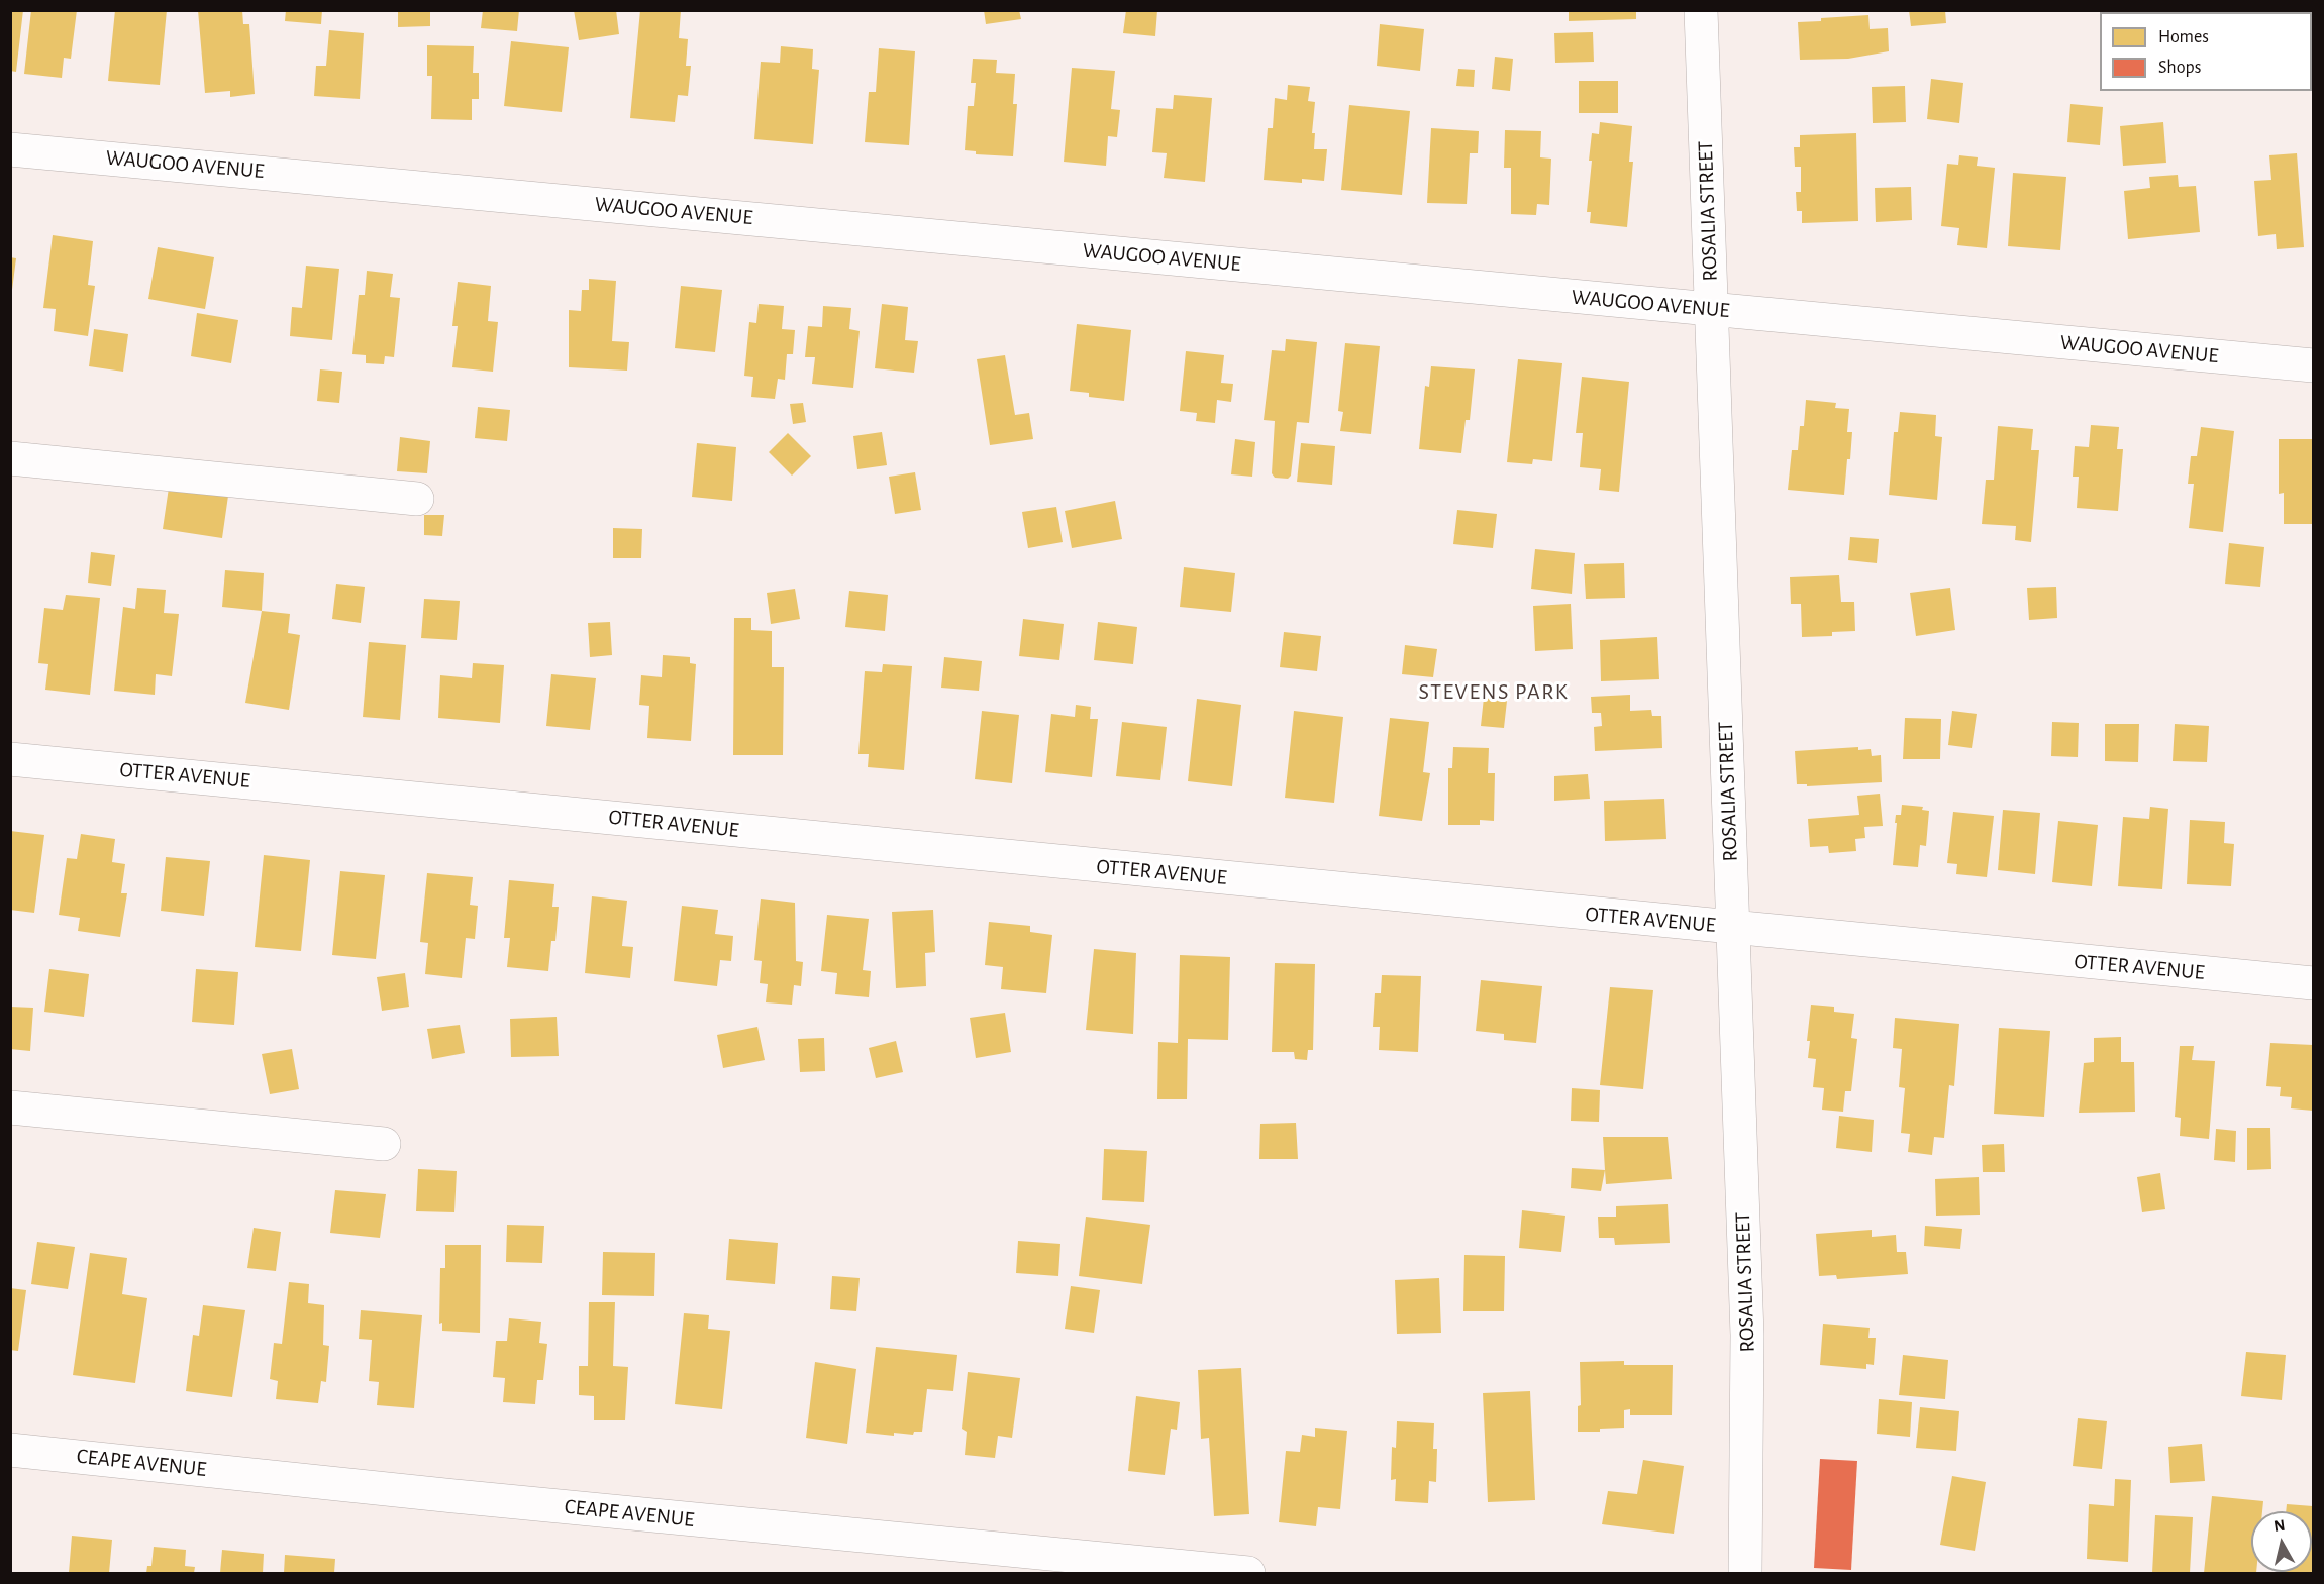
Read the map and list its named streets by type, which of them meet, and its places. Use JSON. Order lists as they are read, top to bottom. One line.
{"streets":{"street":["WAUGOO AVENUE","ROSALIA STREET","OTTER AVENUE","CEAPE AVENUE"]},"crossings":[["WAUGOO AVENUE","ROSALIA STREET"],["ROSALIA STREET","OTTER AVENUE"]],"districts":["STEVENS PARK"],"legend":["Homes","Shops"],"north":"top"}
